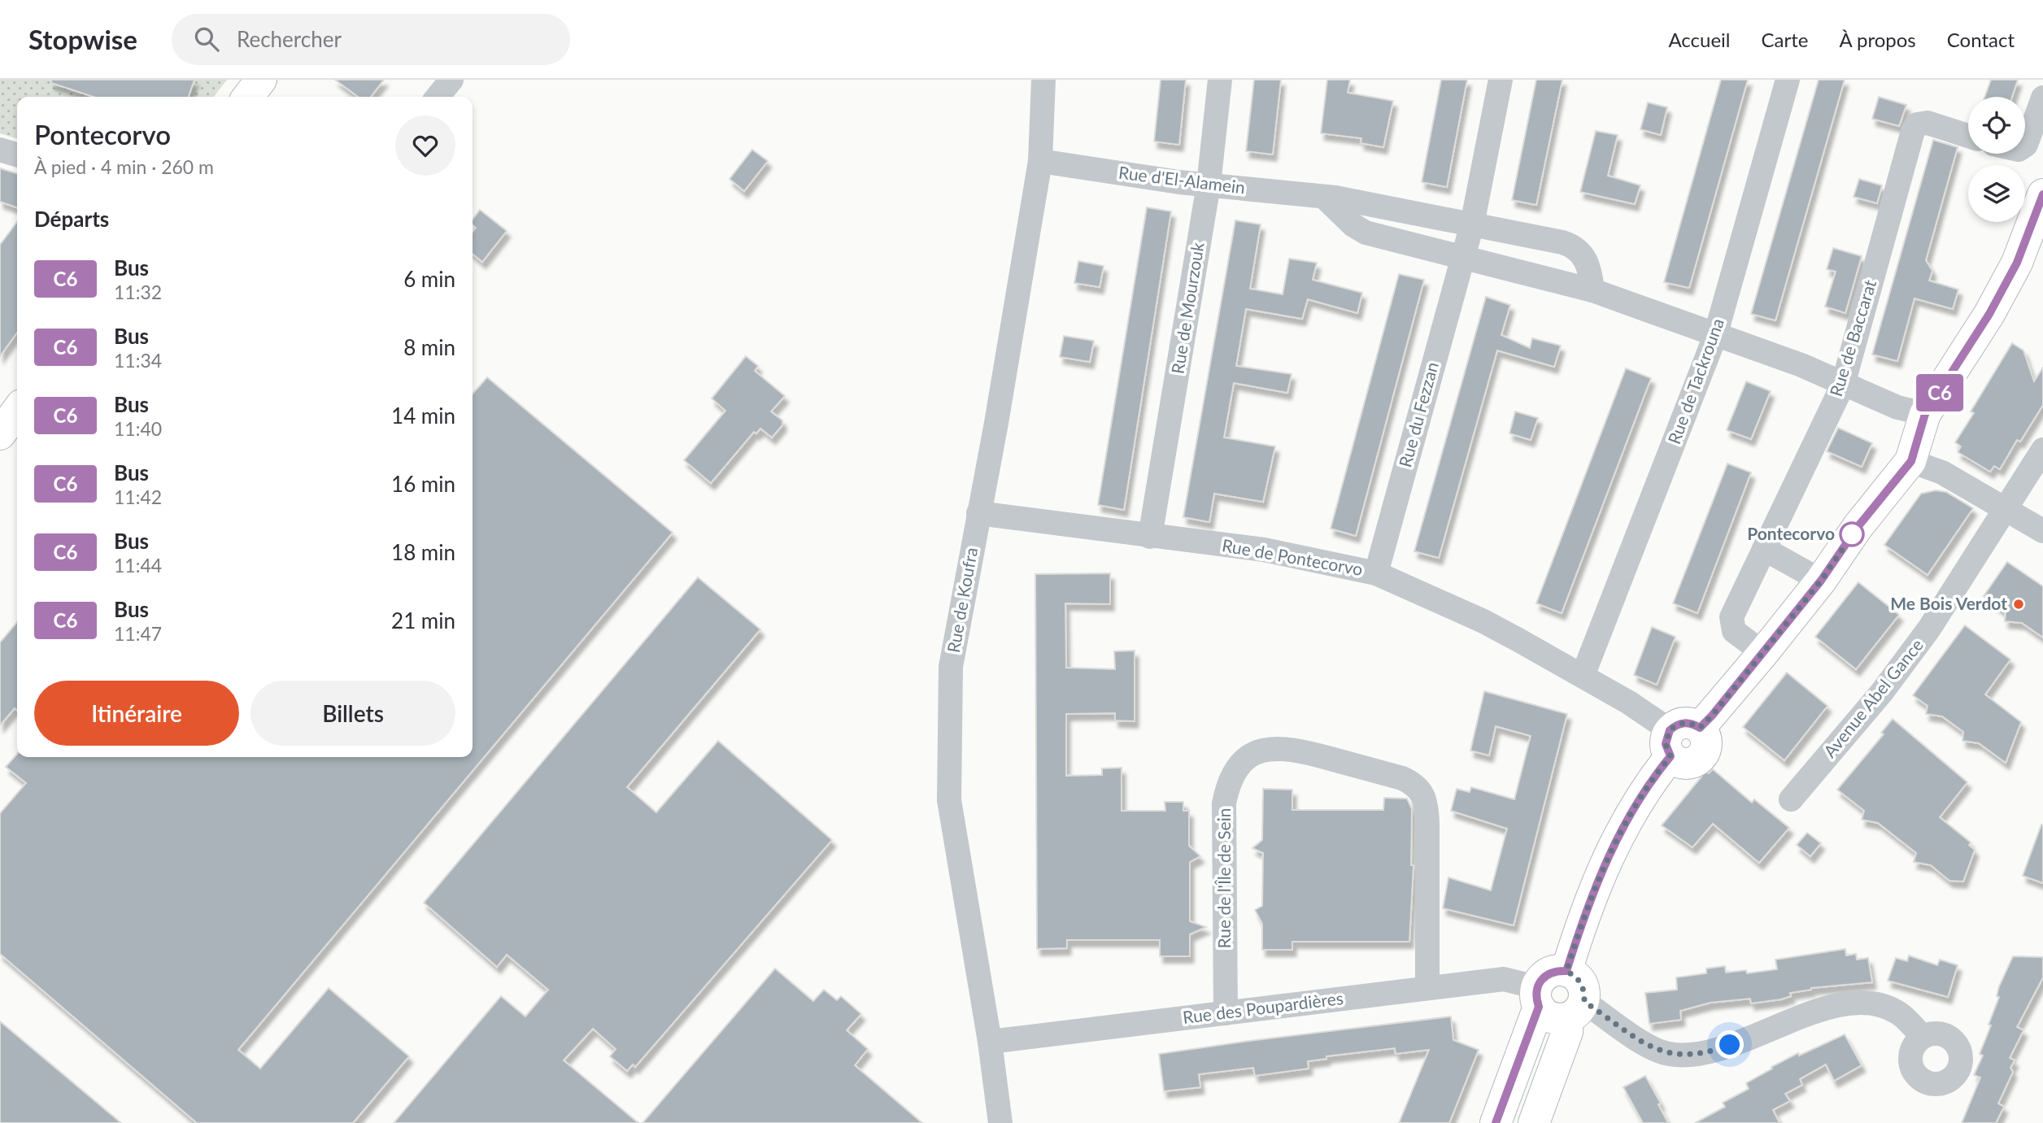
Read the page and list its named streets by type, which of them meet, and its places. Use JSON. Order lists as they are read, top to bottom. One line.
{"streets":{"street":["Rue d'El-Alamein","Rue de Mourzouk","Rue de Baccarat","Rue de Tackrouna","Rue du Fezzan","Rue de Pontecorvo","Rue de Koufra","Avenue Abel Gance","Rue de l'Île de Sein","Rue des Poupardières"]},"crossings":[["Rue d'El-Alamein","Rue de Mourzouk"],["Rue d'El-Alamein","Rue de Koufra"],["Rue de Mourzouk","Rue de Pontecorvo"],["Rue de Tackrouna","Rue de Pontecorvo"],["Rue du Fezzan","Rue de Pontecorvo"],["Rue de Pontecorvo","Rue de Koufra"],["Rue de Koufra","Rue des Poupardières"],["Rue de l'Île de Sein","Rue des Poupardières"]],"places":["Pontecorvo","Me Bois Verdot"],"lines":["bus line C6"],"page":{"header":"Stopwise","search":"Rechercher","nav":["Accueil","Carte","À propos","Contact"],"on_map":"C6","heading":[["Pontecorvo","À pied · 4 min · 260 m"],"Départs"],"list":[{"mark":"C6","name":"Bus","note":"11:32","value":"6 min"},{"mark":"C6","name":"Bus","note":"11:34","value":"8 min"},{"mark":"C6","name":"Bus","note":"11:40","value":"14 min"},{"mark":"C6","name":"Bus","note":"11:42","value":"16 min"},{"mark":"C6","name":"Bus","note":"11:44","value":"18 min"},{"mark":"C6","name":"Bus","note":"11:47","value":"21 min"}],"buttons":["Itinéraire","Billets"]}}
